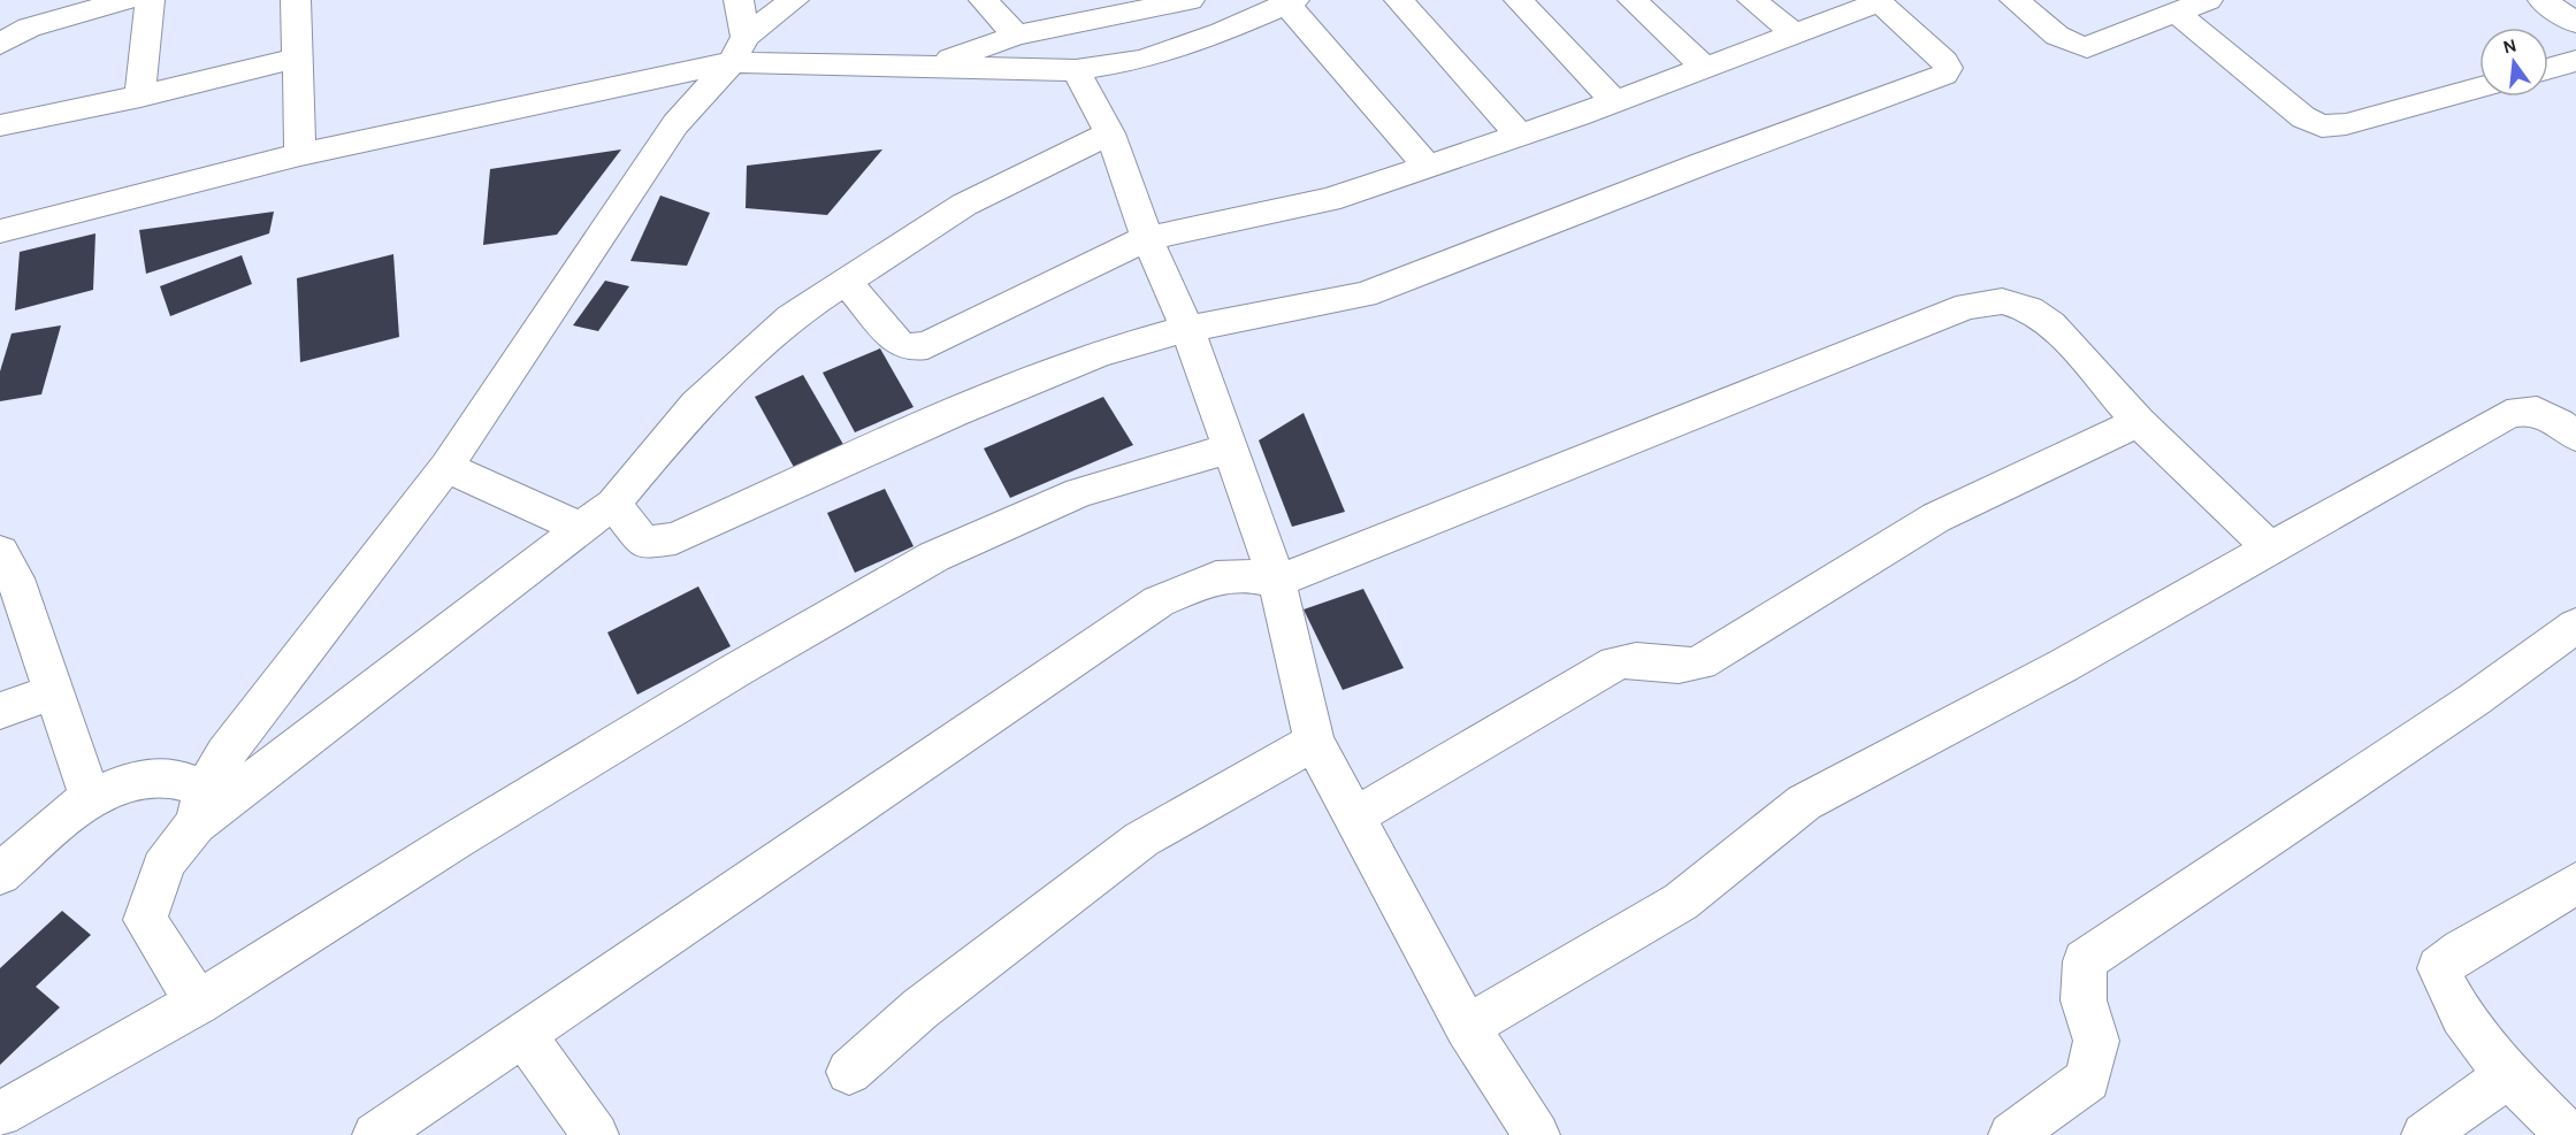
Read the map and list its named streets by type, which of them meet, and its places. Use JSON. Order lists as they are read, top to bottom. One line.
{"north":"top"}
